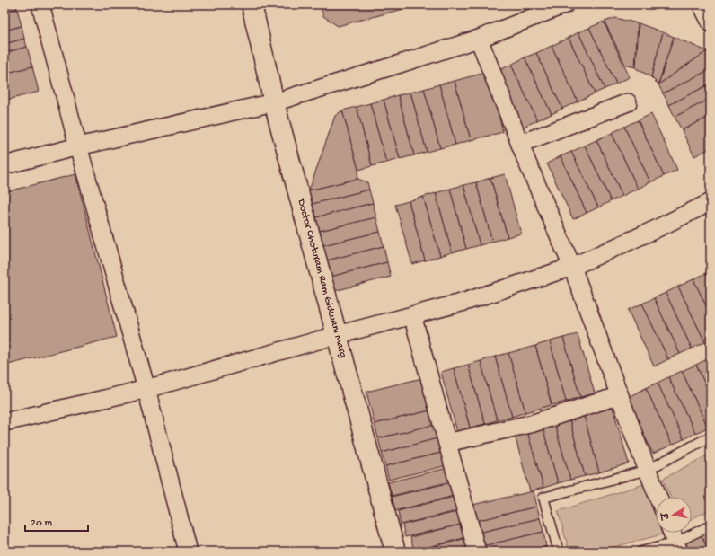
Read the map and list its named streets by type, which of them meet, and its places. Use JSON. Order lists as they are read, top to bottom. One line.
{"streets":{"street":["Doctor Choturam Ram Gidwani Marg"]},"scale_bar":"20 m","north":"left"}
